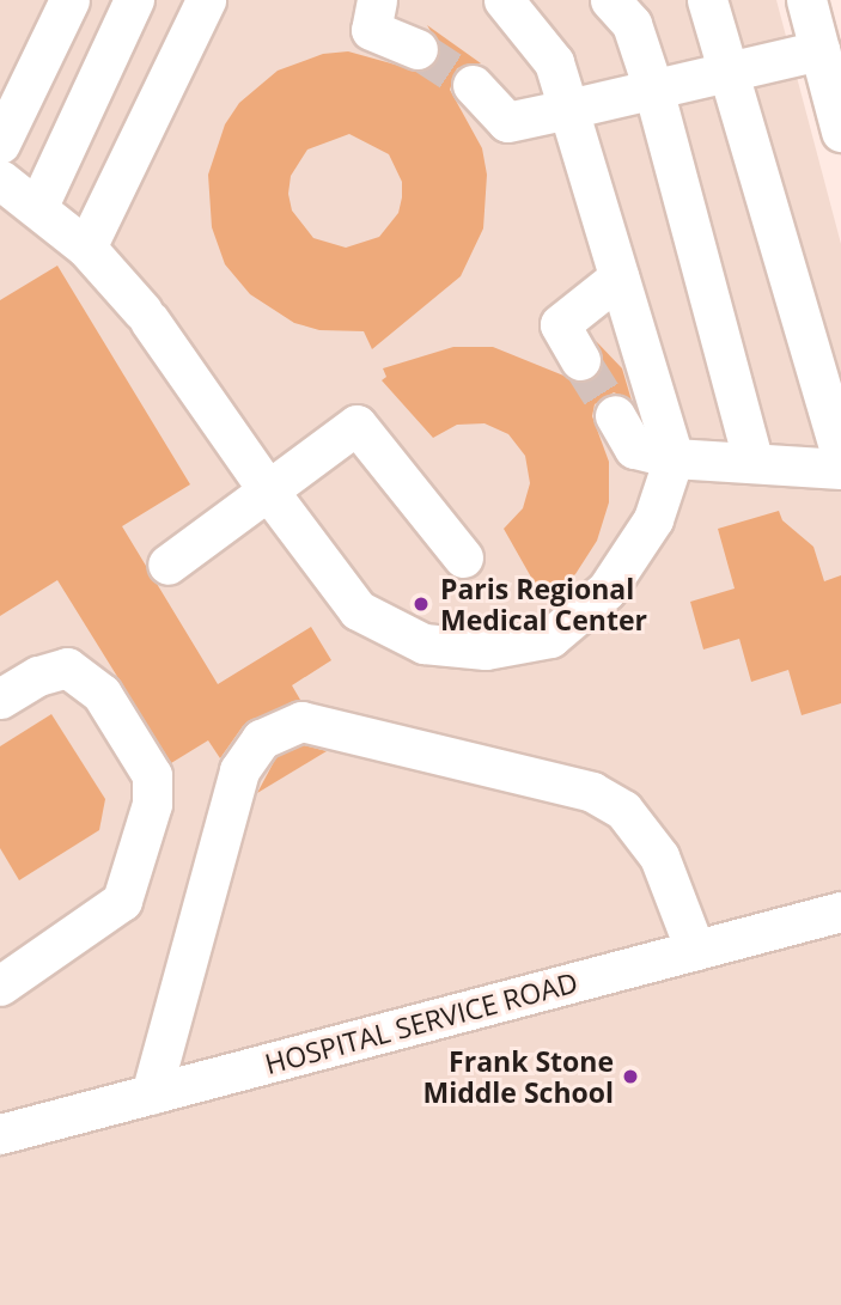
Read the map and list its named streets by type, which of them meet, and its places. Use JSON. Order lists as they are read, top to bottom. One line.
{"streets":{"street":["HOSPITAL SERVICE ROAD"]},"places":["Paris Regional Medical Center","Frank Stone Middle School"]}
